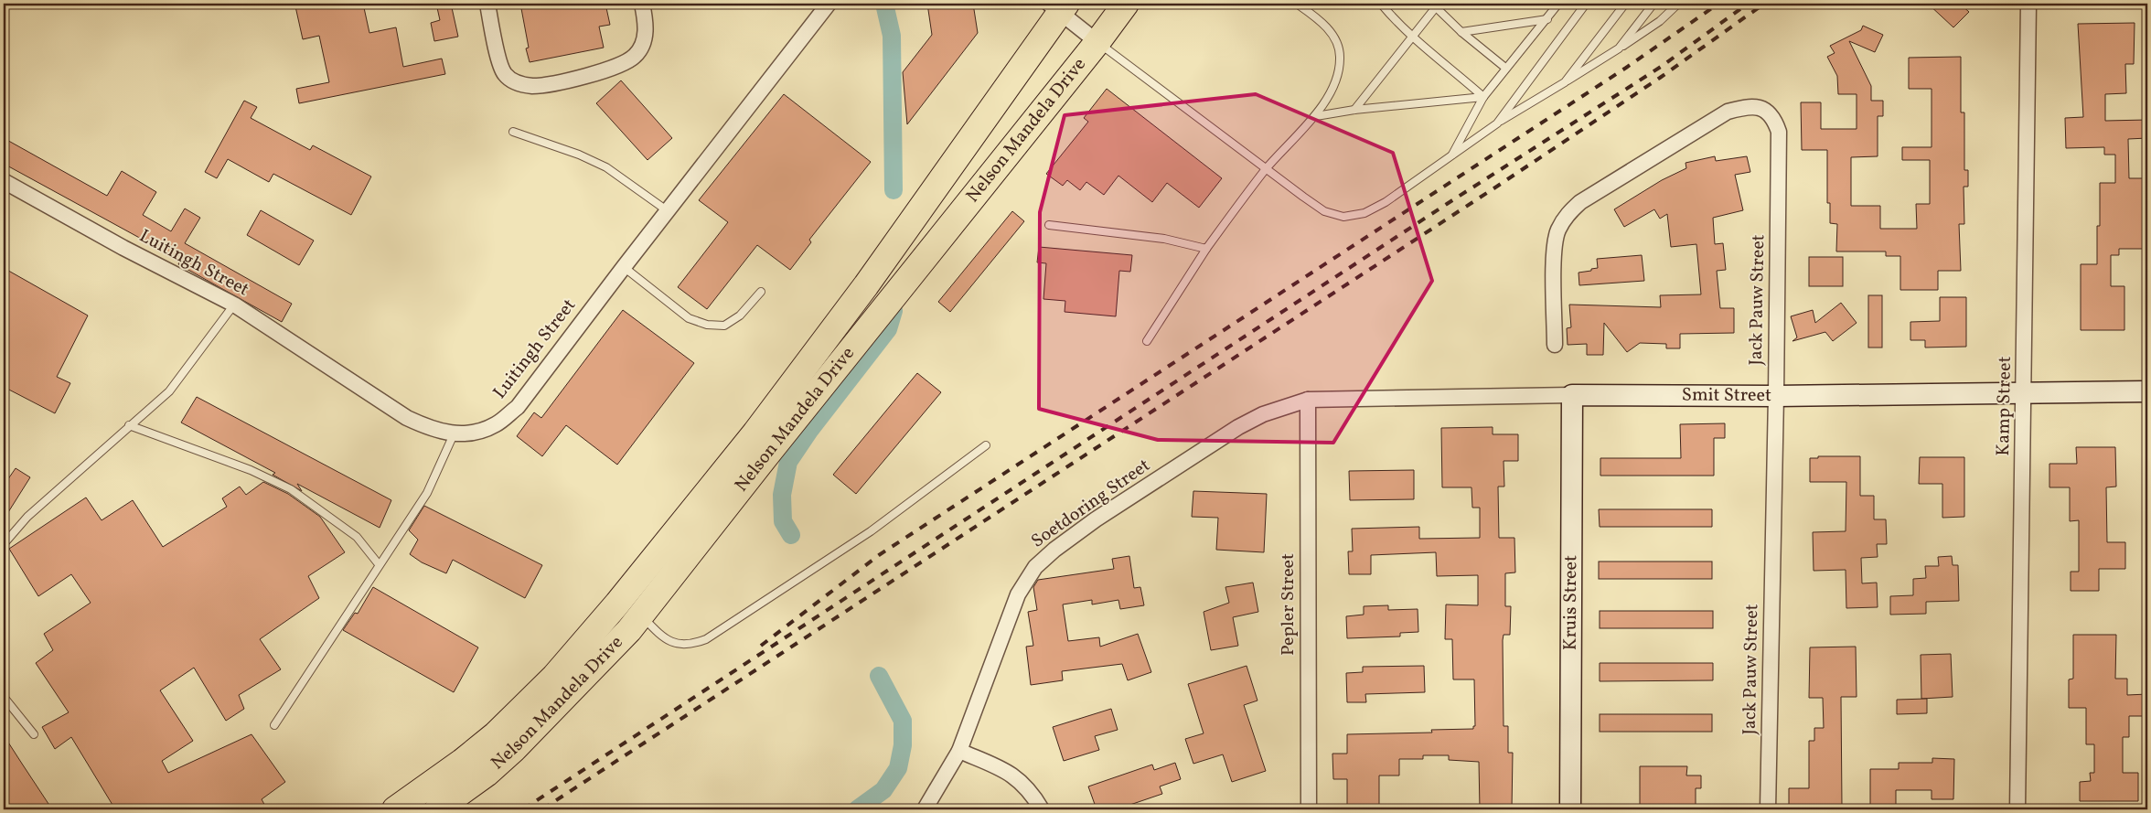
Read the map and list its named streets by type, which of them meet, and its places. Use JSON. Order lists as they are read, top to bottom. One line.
{"streets":{"highway":["Nelson Mandela Drive"],"street":["Luitingh Street","Jack Pauw Street","Smit Street","Kamp Street","Soetdoring Street","Kruis Street","Pepler Street"]},"crossings":[["Jack Pauw Street","Smit Street"],["Smit Street","Kamp Street"],["Smit Street","Soetdoring Street"],["Smit Street","Kruis Street"],["Smit Street","Pepler Street"],["Soetdoring Street","Pepler Street"]]}
